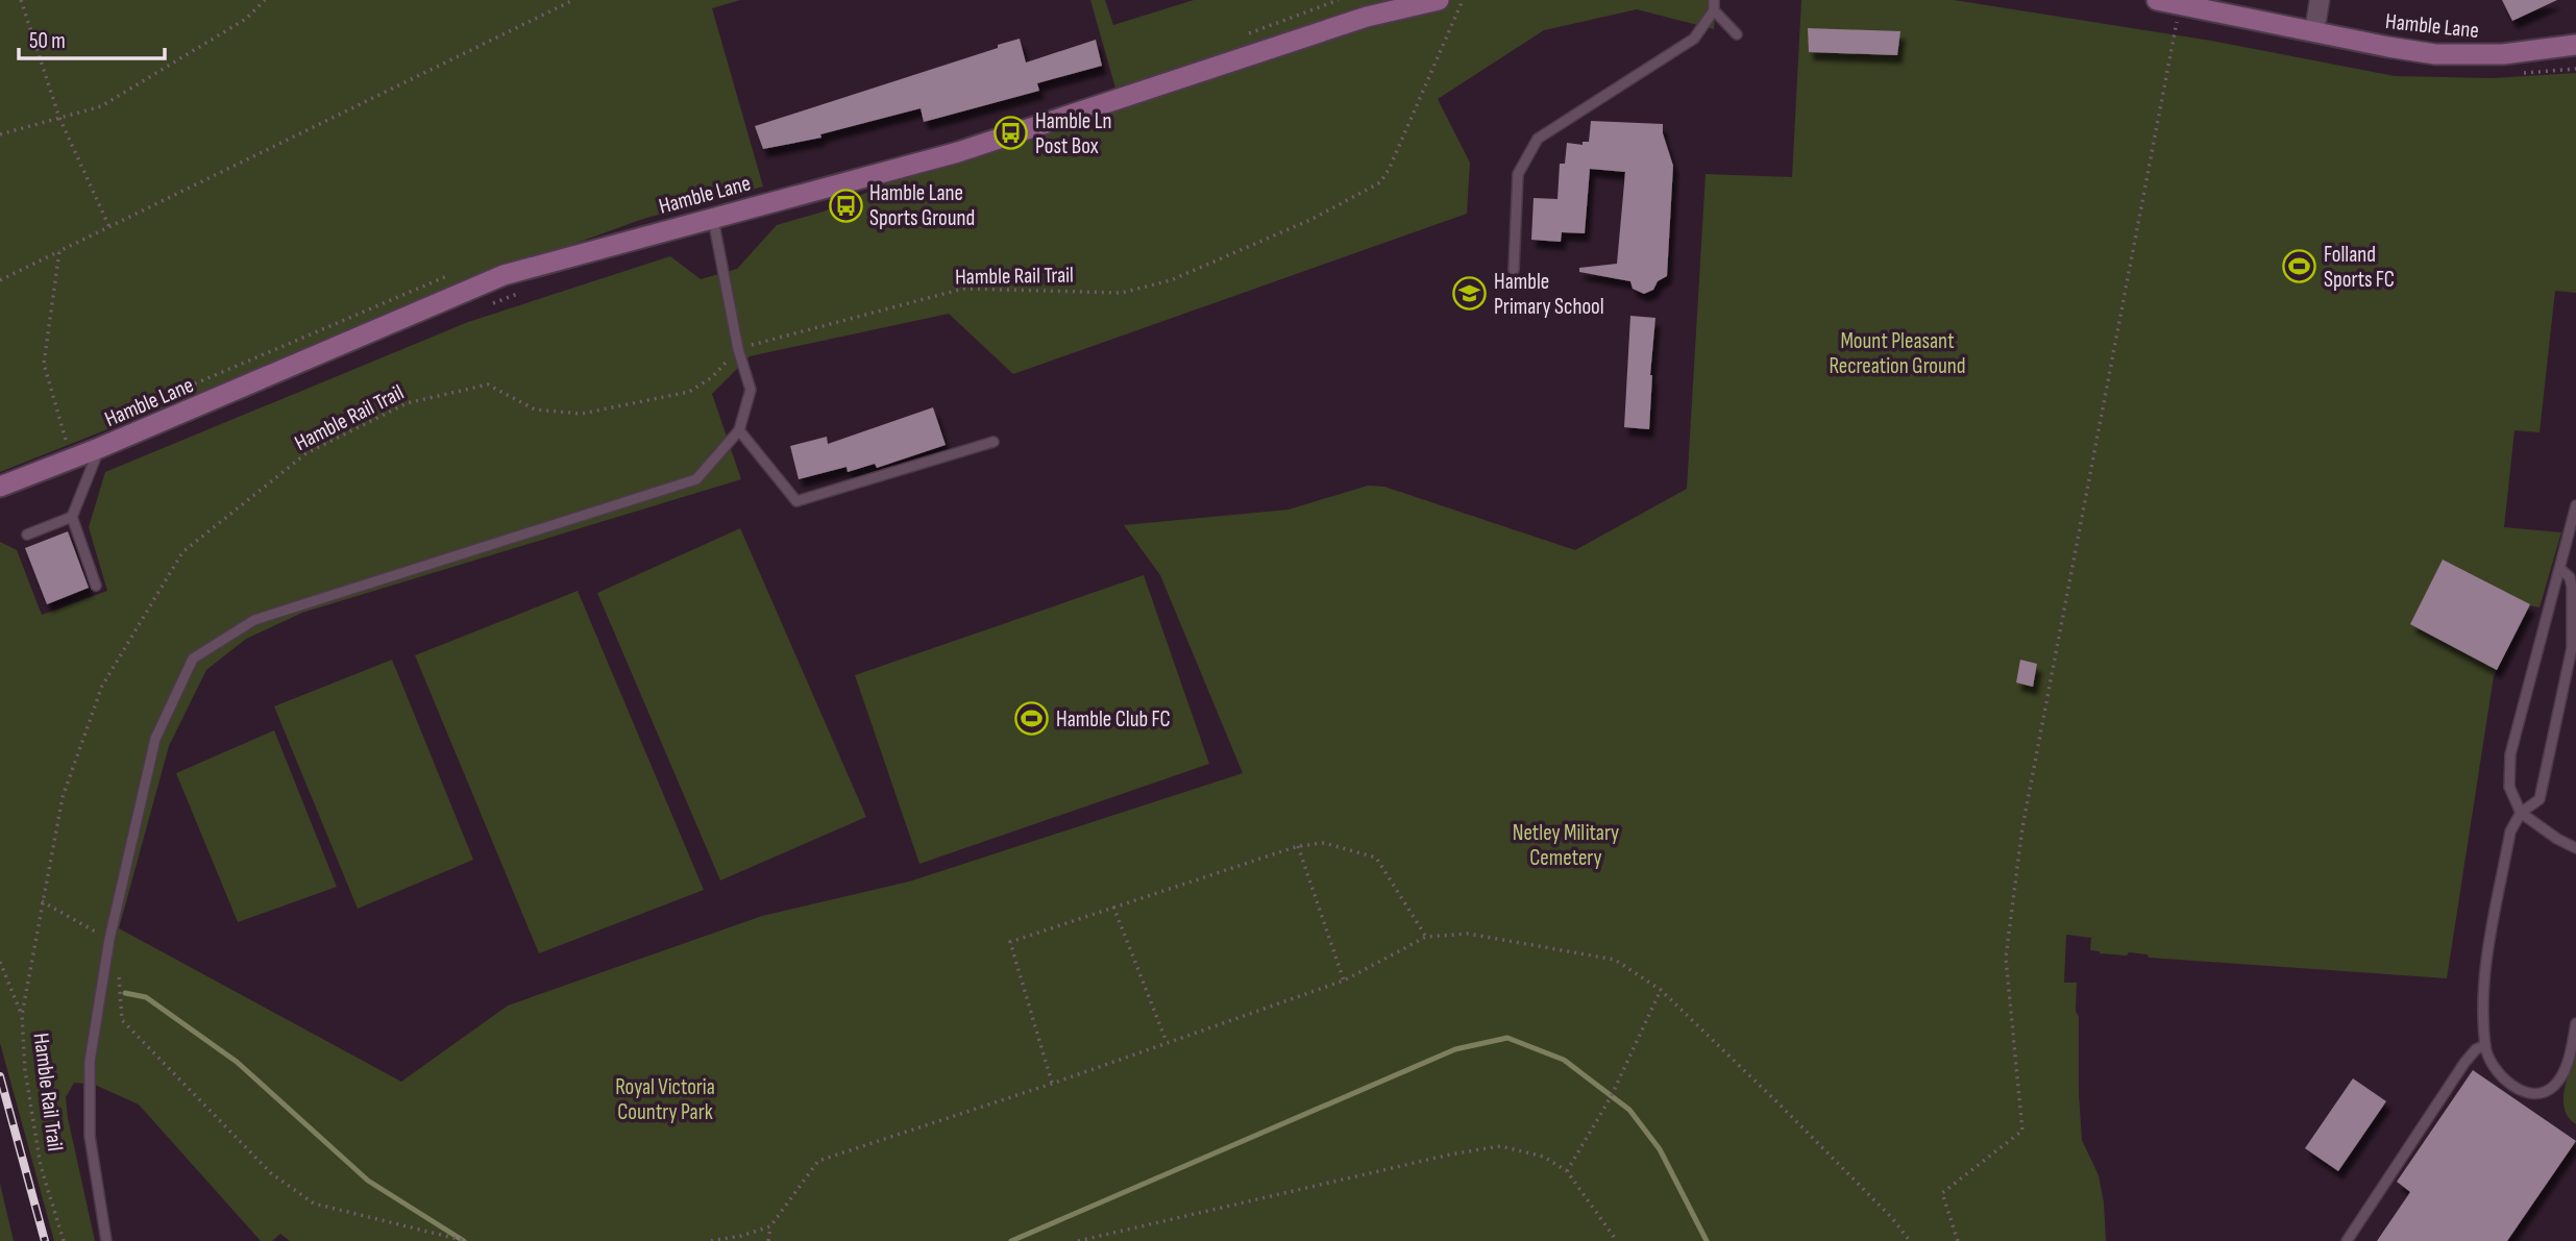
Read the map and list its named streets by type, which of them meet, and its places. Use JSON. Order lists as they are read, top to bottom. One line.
{"streets":{"main road":["Hamble Lane"],"path":["Hamble Rail Trail"]},"parks":["Mount Pleasant Recreation Ground","Netley Military Cemetery","Royal Victoria Country Park"],"places":{"bus stop":["Hamble Ln Post Box","Hamble Lane Sports Ground"],"sports":["Folland Sports FC","Hamble Club FC"],"school or university":["Hamble Primary School"]},"scale_bar":"50 m"}
